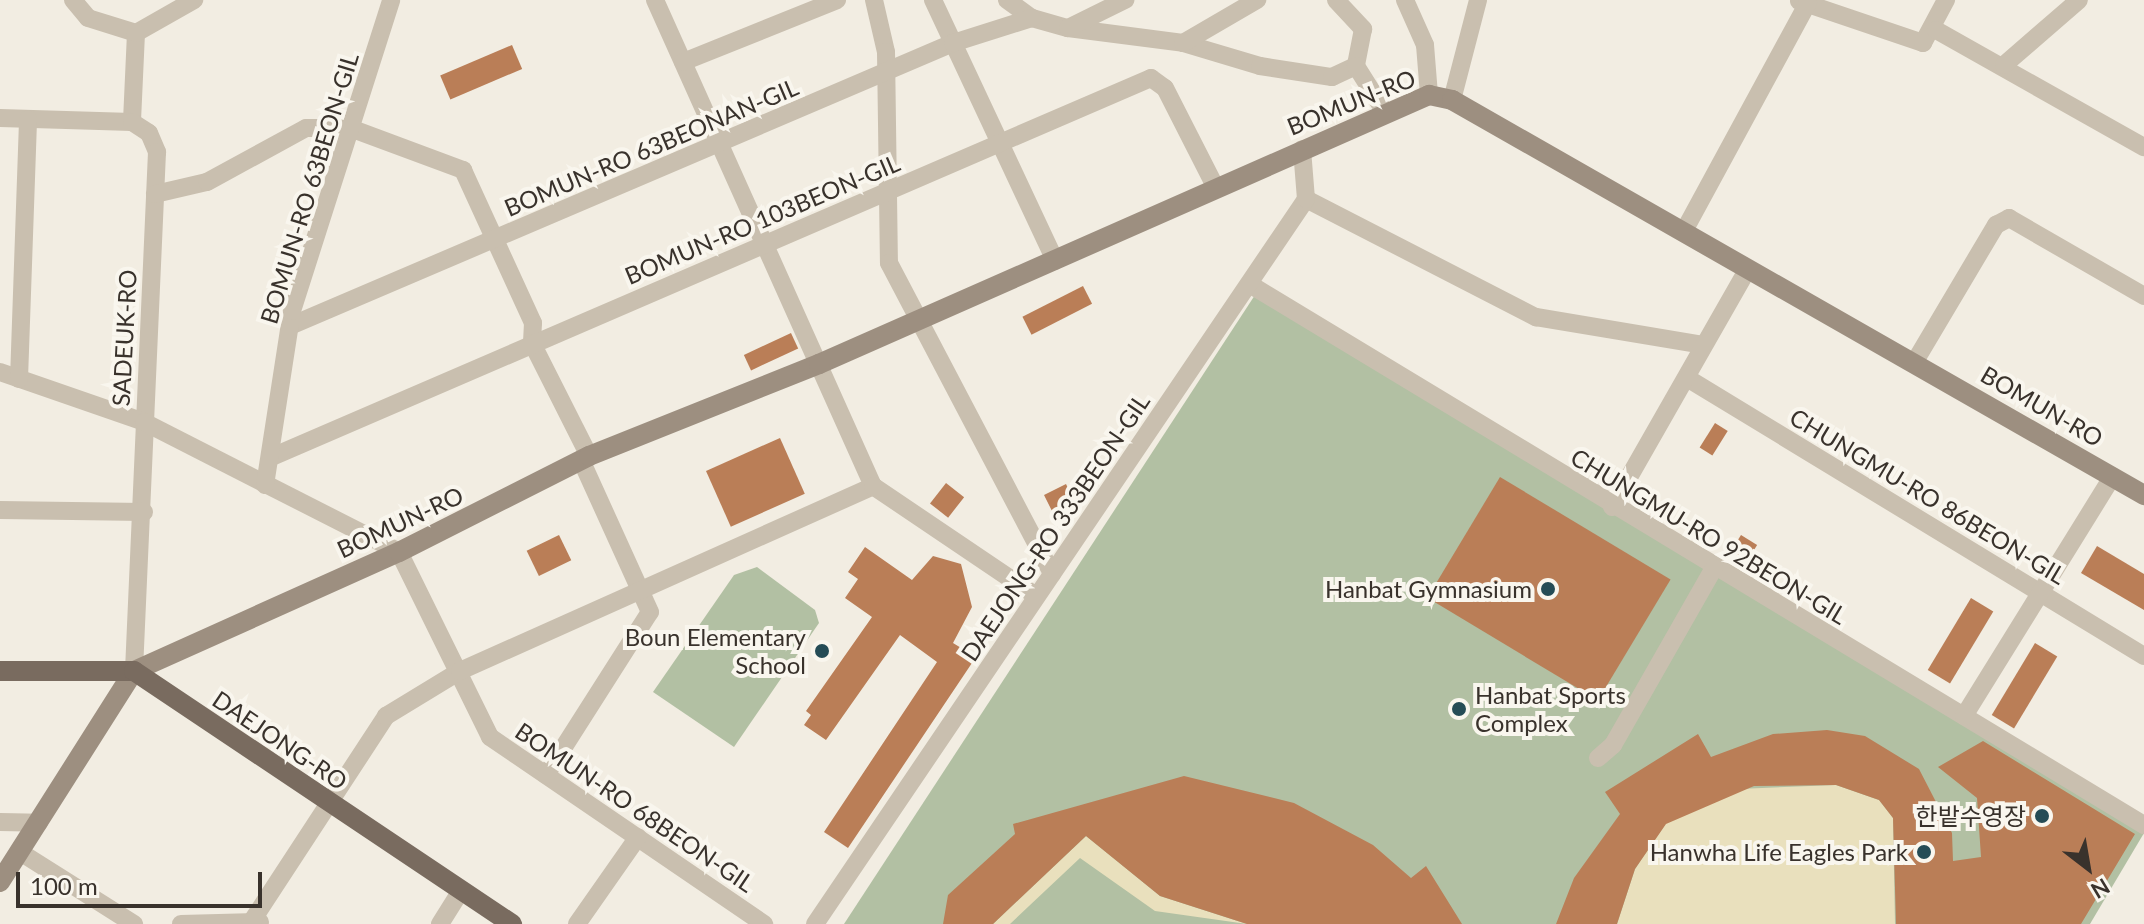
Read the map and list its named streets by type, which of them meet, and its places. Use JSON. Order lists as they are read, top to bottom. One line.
{"streets":{"main road":["BOMUN-RO","DAEJONG-RO"],"street":["BOMUN-RO 63BEONAN-GIL","BOMUN-RO 63BEON-GIL","BOMUN-RO 103BEON-GIL","SADEUK-RO","CHUNGMU-RO 86BEON-GIL","DAEJONG-RO 333BEON-GIL","CHUNGMU-RO 92BEON-GIL","BOMUN-RO 68BEON-GIL"]},"crossings":[["BOMUN-RO","BOMUN-RO 103BEON-GIL"],["BOMUN-RO","SADEUK-RO"],["BOMUN-RO","DAEJONG-RO"],["BOMUN-RO","BOMUN-RO 68BEON-GIL"],["BOMUN-RO 63BEONAN-GIL","BOMUN-RO 63BEON-GIL"],["BOMUN-RO 63BEON-GIL","BOMUN-RO 103BEON-GIL"],["SADEUK-RO","DAEJONG-RO"],["DAEJONG-RO 333BEON-GIL","CHUNGMU-RO 92BEON-GIL"]],"places":["Hanbat Gymnasium","Boun Elementary School","Hanbat Sports Complex","한밭수영장","Hanwha Life Eagles Park"],"scale_bar":"100 m","north":"bottom right"}
